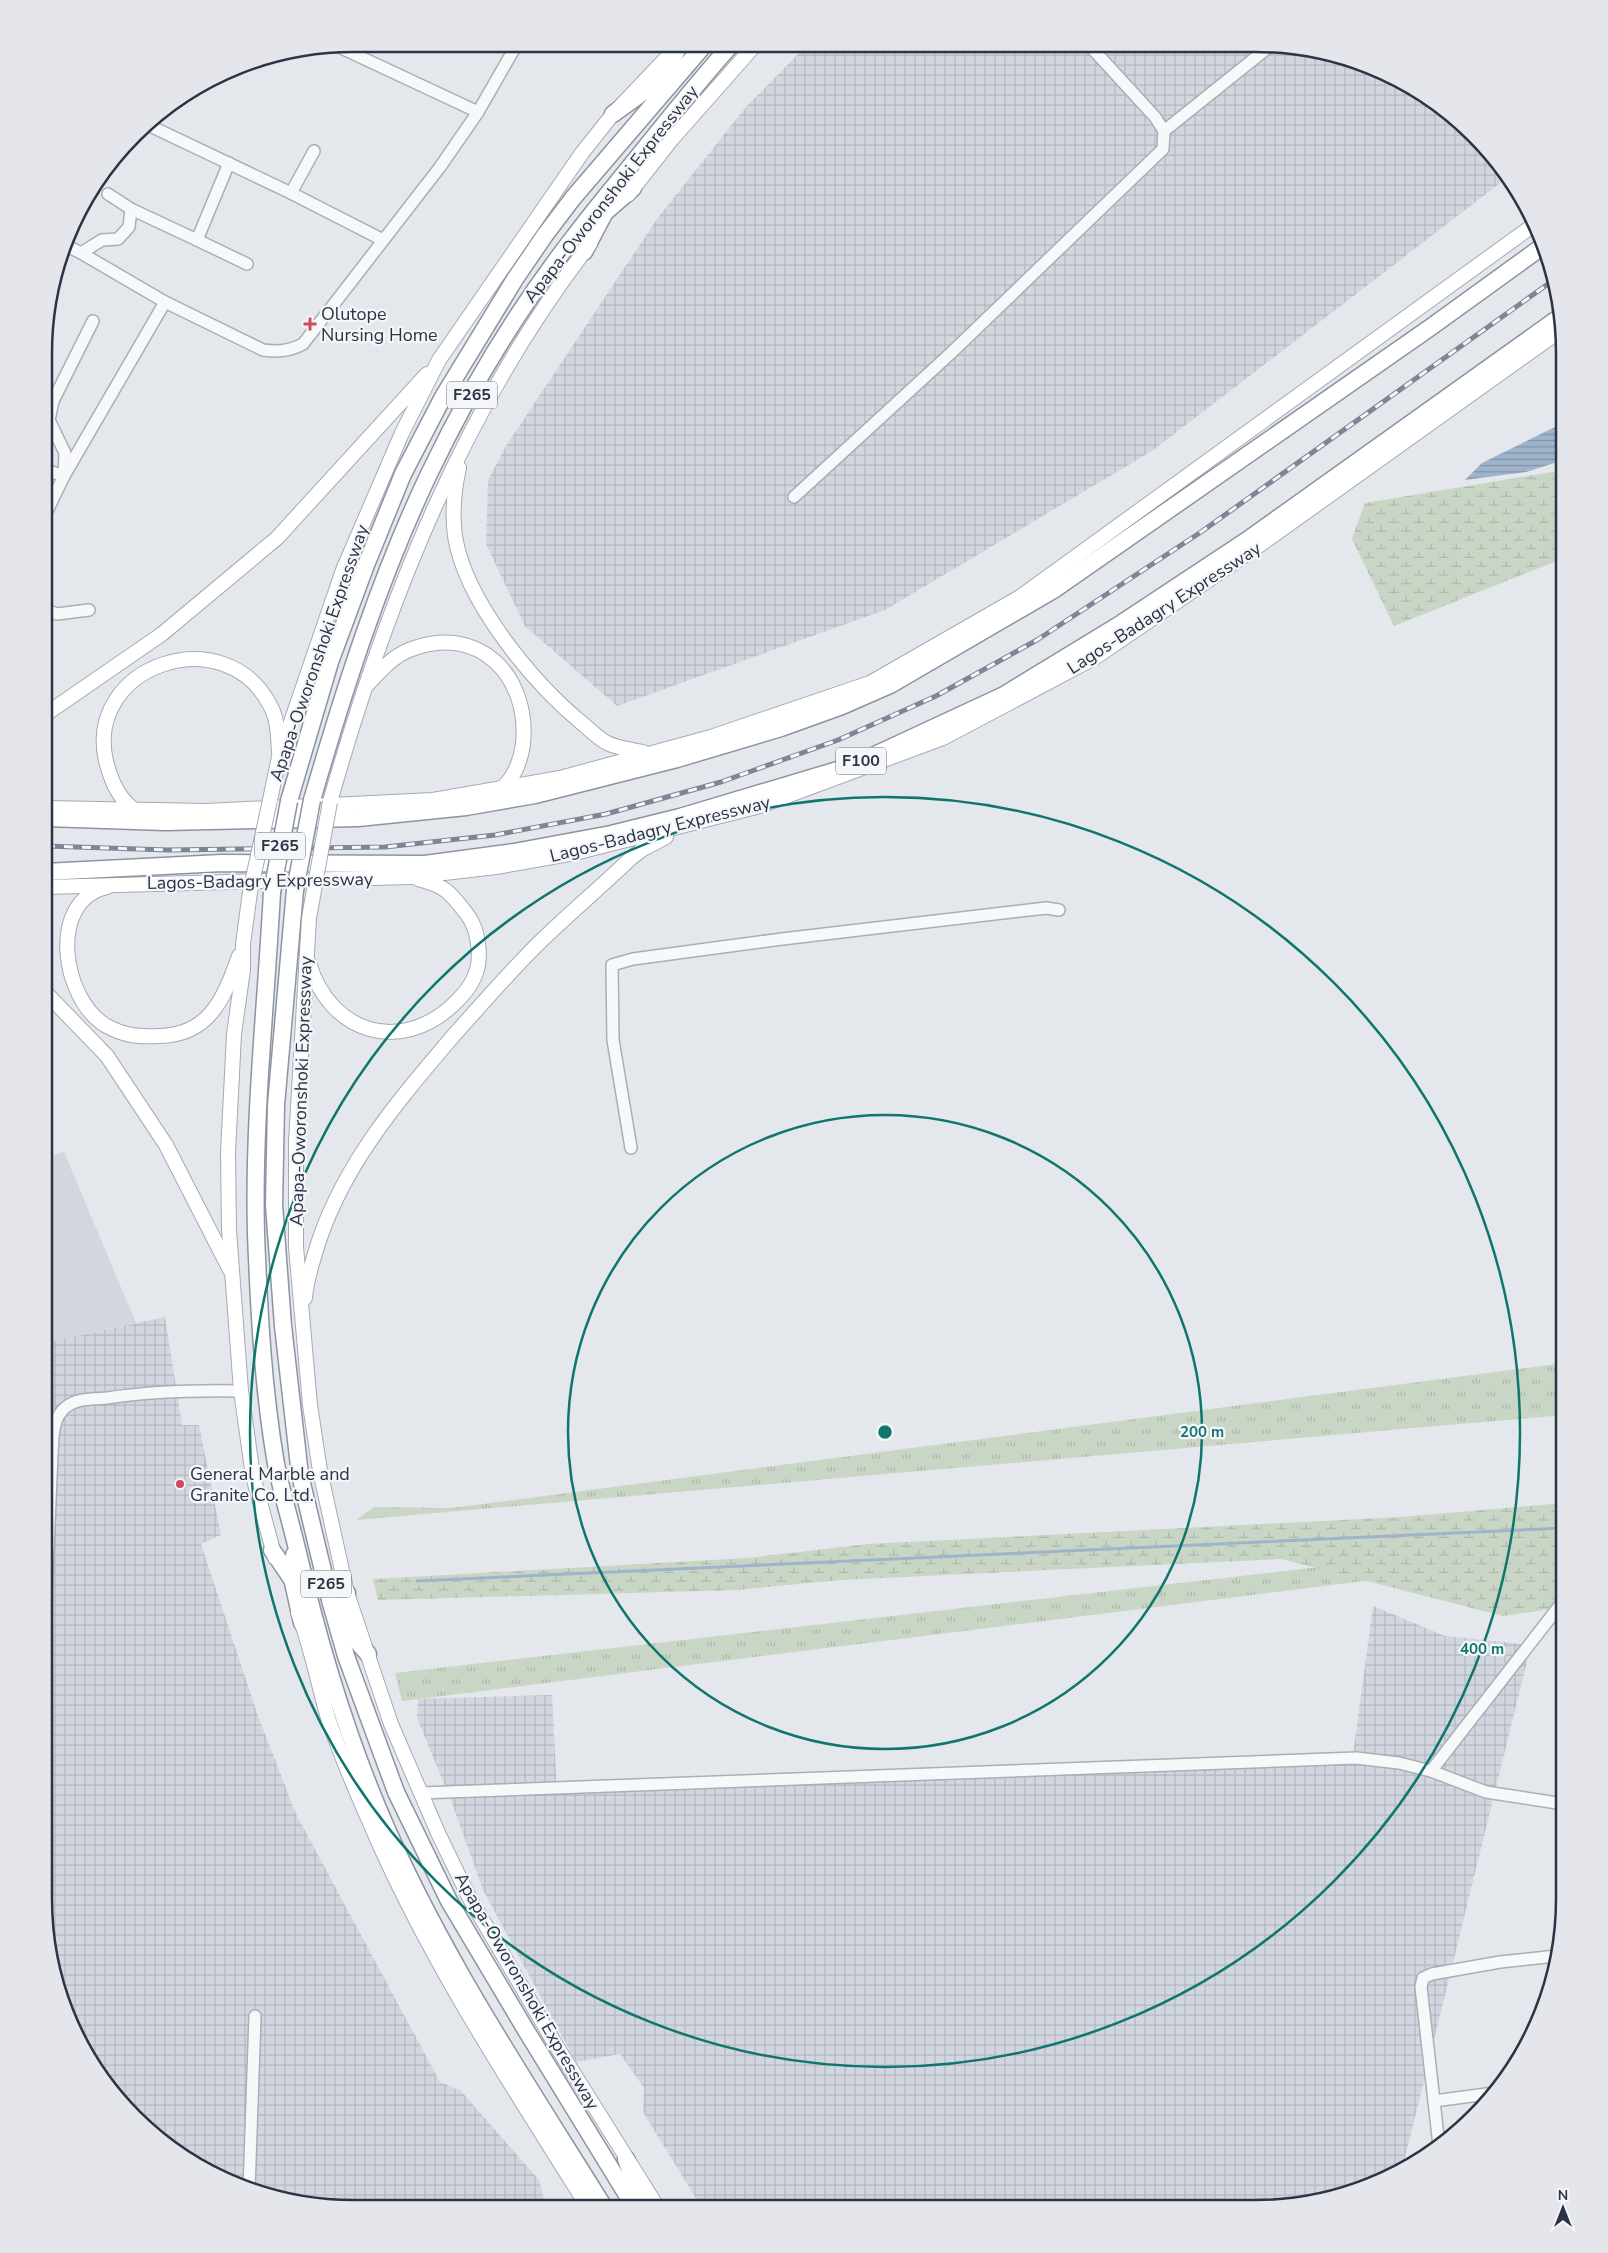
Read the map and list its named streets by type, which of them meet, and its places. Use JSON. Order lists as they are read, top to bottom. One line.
{"streets":{"highway":["Apapa-Oworonshoki Expressway","F265","Lagos-Badagry Expressway","F100"]},"places":{"health":["Olutope Nursing Home"],"other":["General Marble and Granite Co. Ltd."]},"north":"top","rings":["200 m","400 m"]}
